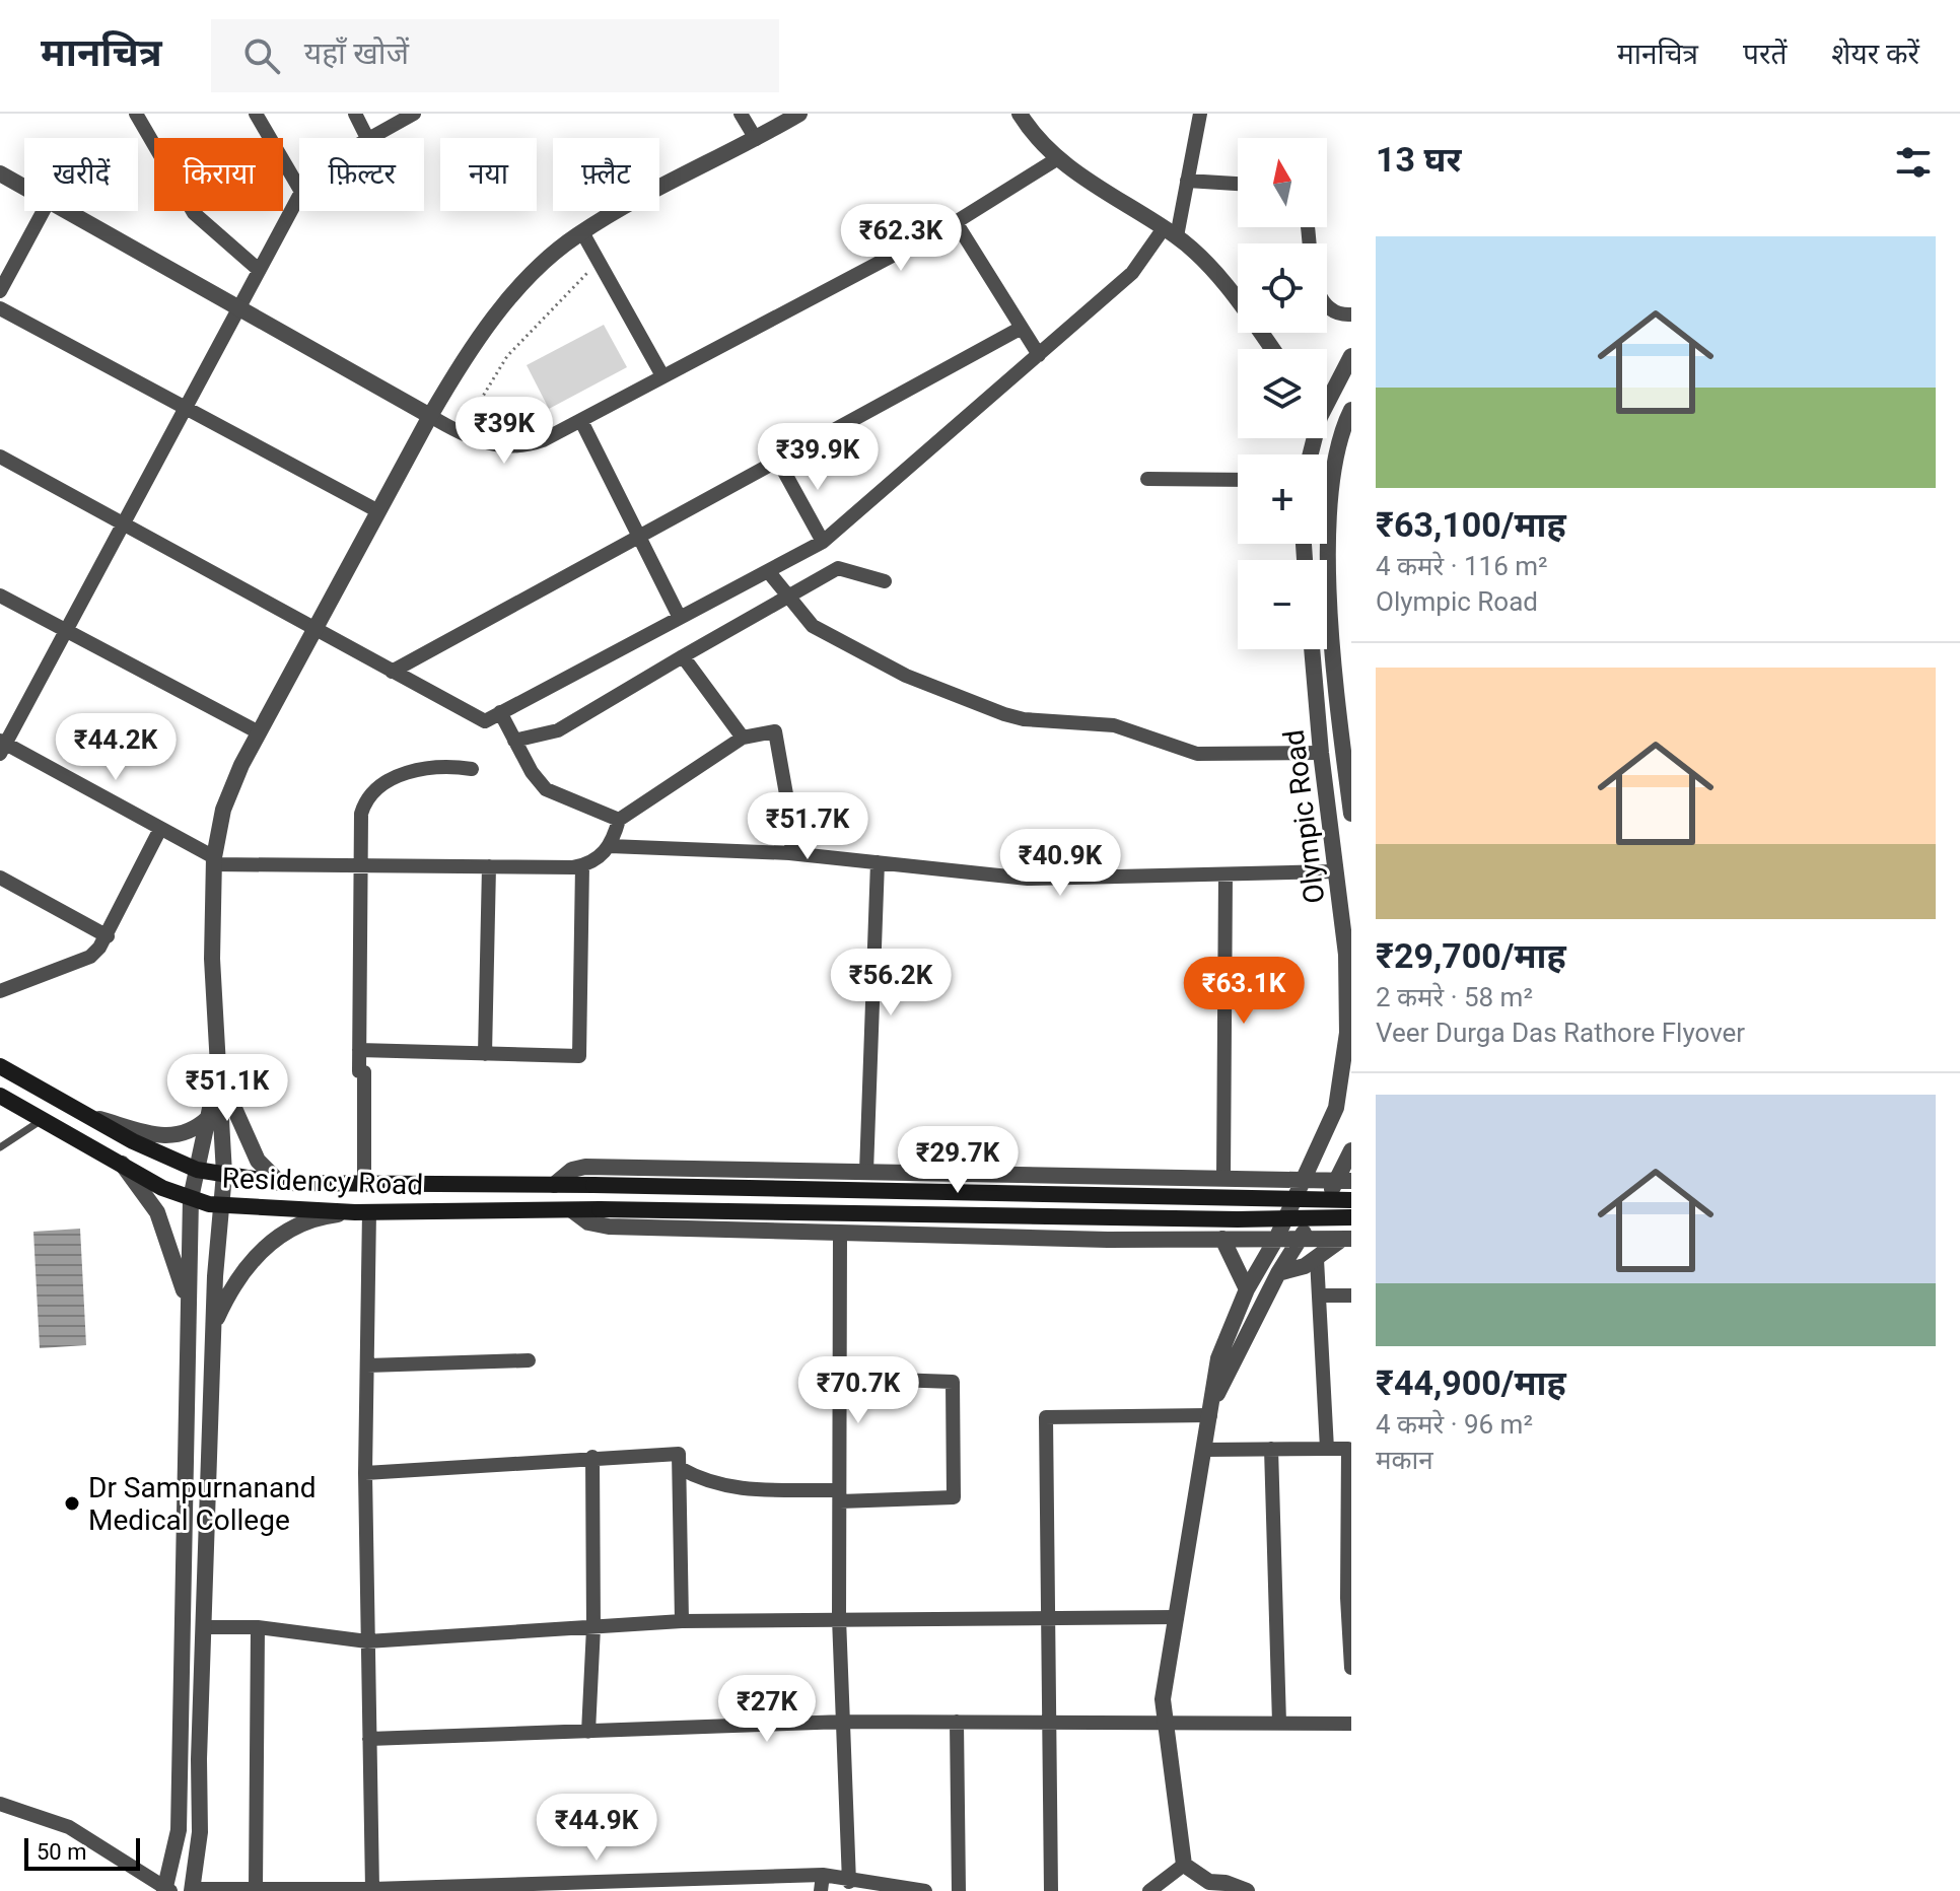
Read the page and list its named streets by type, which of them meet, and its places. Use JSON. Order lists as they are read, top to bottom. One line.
{"streets":{"main road":["Residency Road"],"street":["Olympic Road"]},"places":["Dr Sampurnanand Medical College"],"scale_bar":"50 m","north":"top","page":{"header":"मानचित्र","search":"यहाँ खोजें","nav":["मानचित्र","परतें","शेयर करें"],"heading":"13 घर","map_buttons":["+","−"],"chip":["खरीदें","किराया","फ़िल्टर","नया","फ़्लैट"],"price":["₹62.3K","₹39K","₹39.9K","₹44.2K","₹51.7K","₹40.9K","₹56.2K","₹63.1K","₹51.1K","₹29.7K","₹70.7K","₹27K","₹44.9K"],"list":[{"name":"₹63,100/माह","note":"4 कमरे · 116 m² · Olympic Road"},{"name":"₹29,700/माह","note":"2 कमरे · 58 m² · Veer Durga Das Rathore Flyover"},{"name":"₹44,900/माह","note":"4 कमरे · 96 m² · मकान"}],"scale":"50 m"}}
